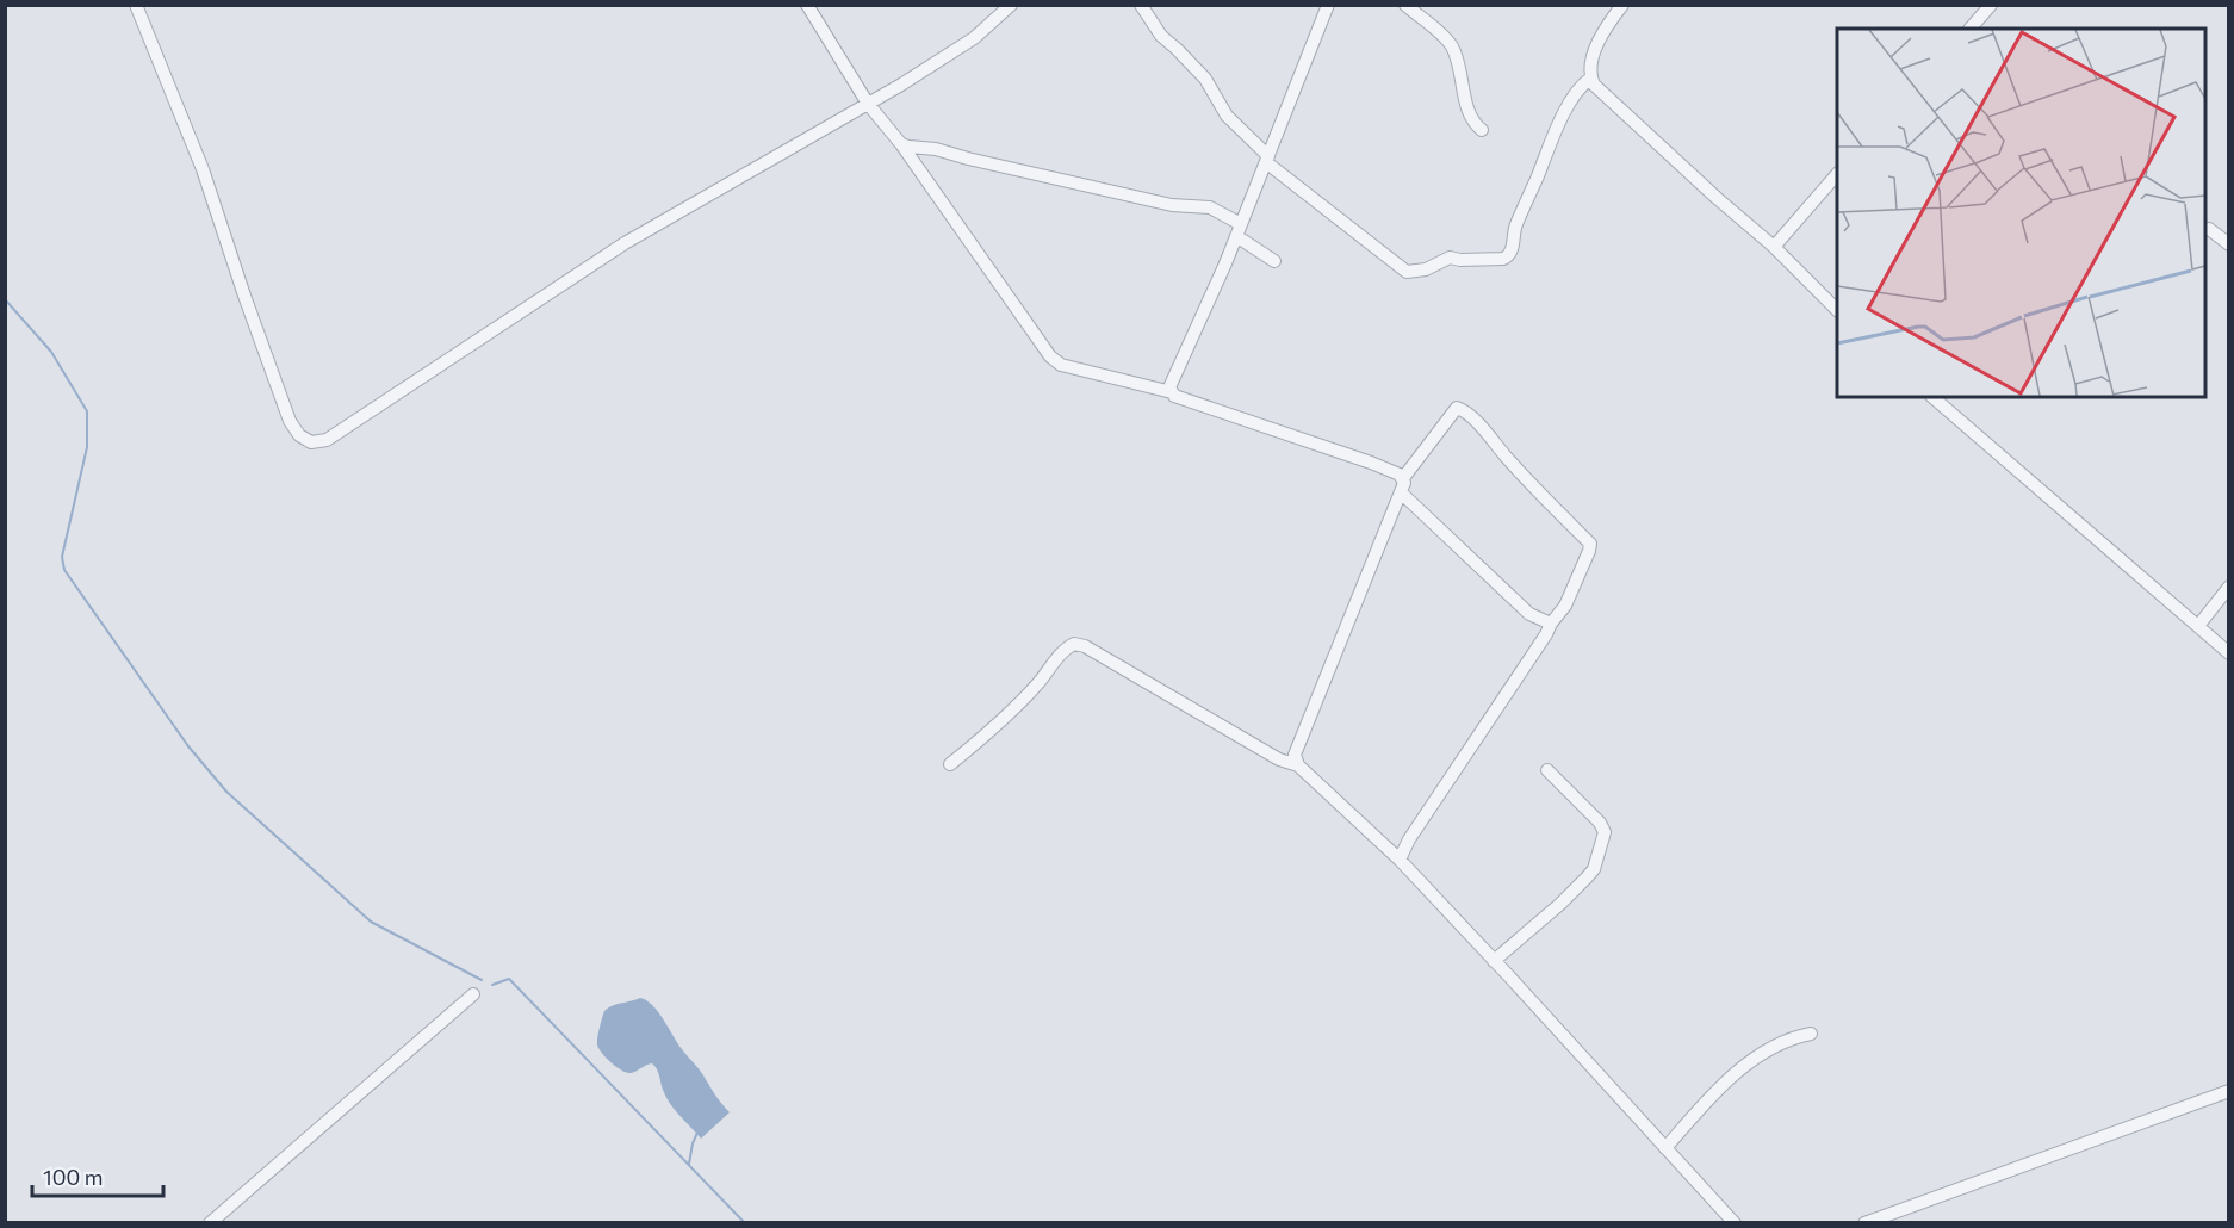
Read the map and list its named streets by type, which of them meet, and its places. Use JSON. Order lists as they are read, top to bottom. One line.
{"scale_bar":"100 m"}
